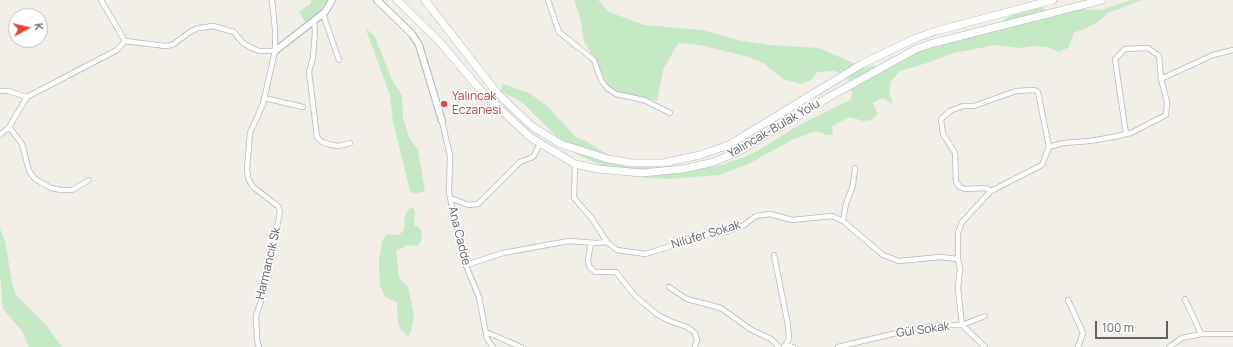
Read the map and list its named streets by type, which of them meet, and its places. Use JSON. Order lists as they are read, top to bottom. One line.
{"streets":{"main road":["Yalıncak-Bulak Yolu"],"street":["Nilüfer Sokak","Ana Cadde","Harmancık Sk.","Gül Sokak"]},"places":["Yalıncak Eczanesi"],"scale_bar":"100 m","north":"right"}
